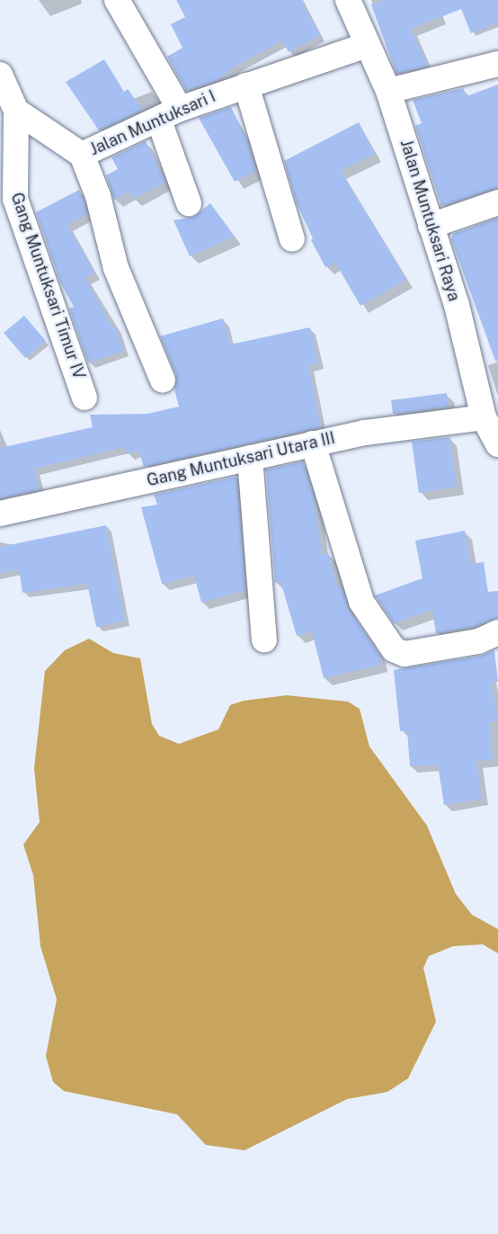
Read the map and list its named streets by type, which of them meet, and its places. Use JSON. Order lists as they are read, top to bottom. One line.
{"streets":{"street":["Jalan Muntuksari I","Jalan Muntuksari Raya","Gang Muntuksari Timur IV","Gang Muntuksari Utara III"]},"crossings":[["Jalan Muntuksari I","Jalan Muntuksari Raya"],["Jalan Muntuksari I","Gang Muntuksari Timur IV"],["Jalan Muntuksari Raya","Gang Muntuksari Utara III"]]}
